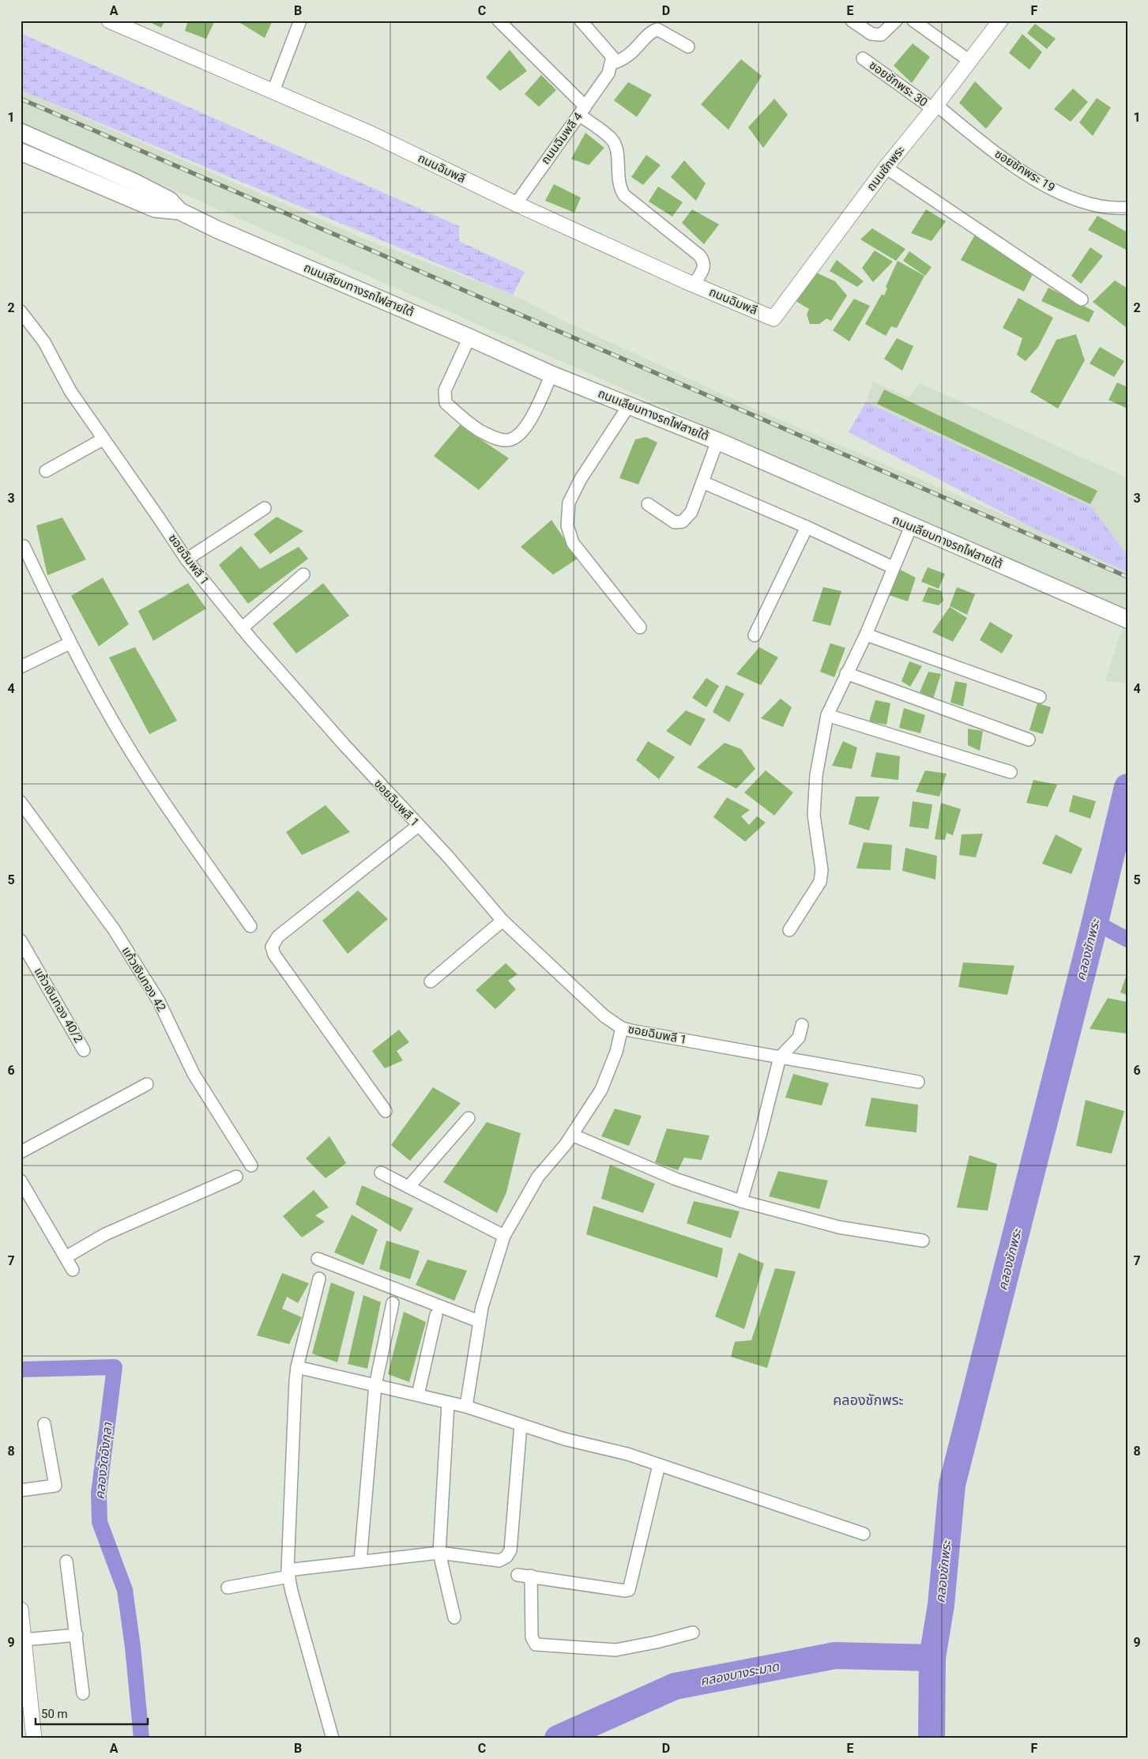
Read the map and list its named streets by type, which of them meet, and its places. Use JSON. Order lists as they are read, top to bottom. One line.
{"streets":{"main road":["ถนนเลียบทางรถไฟสายใต้"],"street":["ซอยชักพระ 30","ถนนฉิมพลี 4","ถนนฉิมพลี","ถนนชักพระ","ซอยชักพระ 19","ซอยฉิมพลี 1","แก้วเงินทอง 42","แก้วเงินทอง 40/2"]},"crossings":[["ซอยชักพระ 30","ถนนชักพระ"],["ซอยชักพระ 30","ซอยชักพระ 19"],["ถนนฉิมพลี 4","ถนนฉิมพลี"],["ถนนฉิมพลี","ถนนชักพระ"],["ถนนชักพระ","ซอยชักพระ 19"]],"districts":["คลองชักพระ"],"water":["คลองชักพระ","คลองวัดอังกุลา","คลองบางระมาด"],"scale_bar":"50 m","grid":{"columns":["A","B","C","D","E","F"],"rows":["1","2","3","4","5","6","7","8","9"]}}
